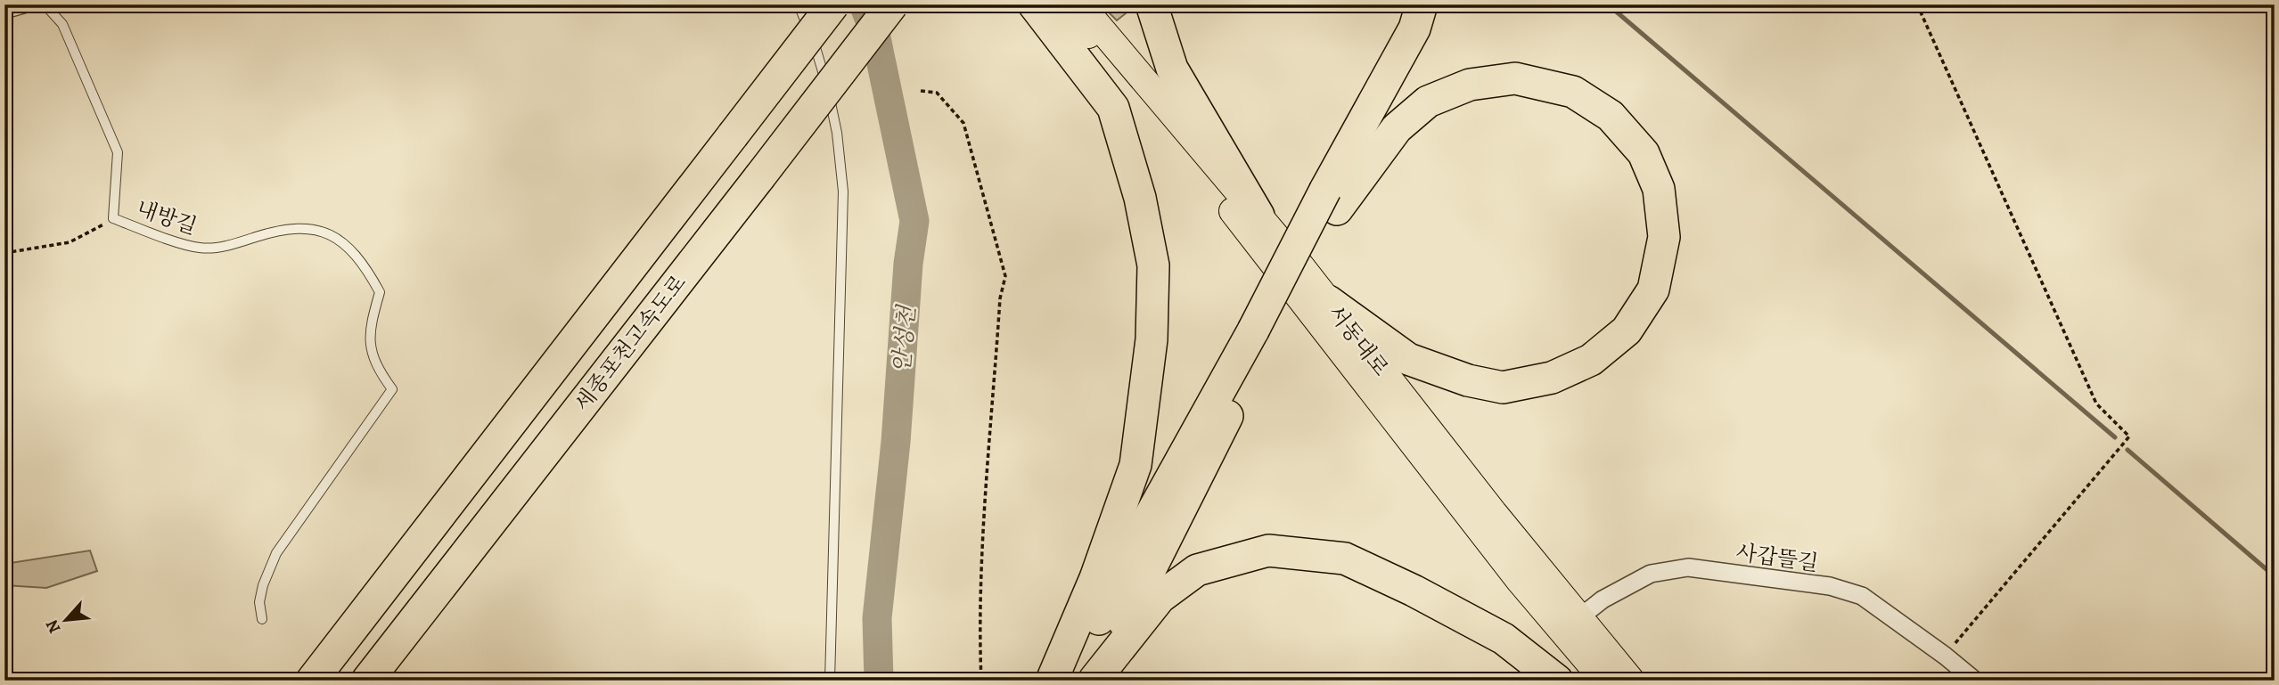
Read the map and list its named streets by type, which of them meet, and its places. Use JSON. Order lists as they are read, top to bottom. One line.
{"streets":{"highway":["세종포천고속도로"],"main road":["서동대로"],"street":["사갑뜰길"],"lane":["내방길"]},"crossings":[["서동대로","사갑뜰길"]],"water":["안성천"],"north":"bottom left"}
